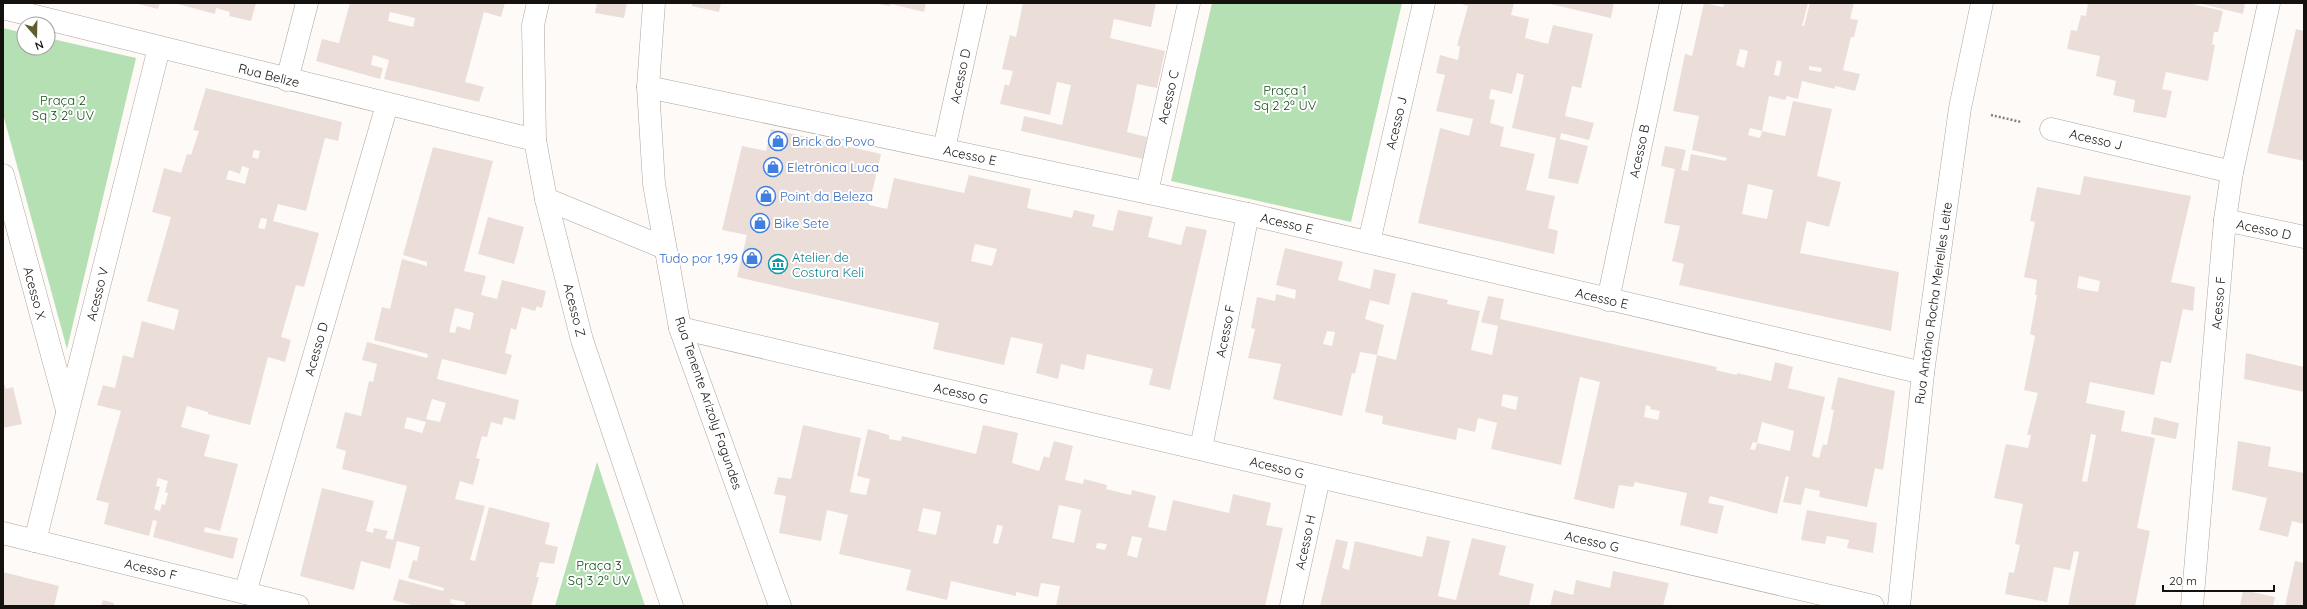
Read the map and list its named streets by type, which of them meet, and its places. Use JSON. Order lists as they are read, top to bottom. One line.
{"streets":{"street":["Rua Belize","Acesso D","Acesso C","Acesso J","Acesso B","Acesso E","Acesso X","Acesso V","Rua Antônio Rocha Meirelles Leite","Acesso F","Acesso Z","Acesso G","Rua Tenente Arizoly Fagundes","Acesso H"]},"crossings":[["Rua Belize","Acesso D"],["Rua Belize","Acesso V"],["Rua Belize","Acesso Z"],["Acesso D","Acesso E"],["Acesso D","Acesso F"],["Acesso C","Acesso E"],["Acesso J","Acesso E"],["Acesso J","Acesso F"],["Acesso B","Acesso E"],["Acesso E","Rua Antônio Rocha Meirelles Leite"],["Acesso E","Acesso F"],["Acesso E","Rua Tenente Arizoly Fagundes"],["Acesso X","Acesso V"],["Acesso V","Acesso F"],["Acesso F","Acesso G"],["Acesso G","Rua Tenente Arizoly Fagundes"],["Acesso G","Acesso H"]],"parks":["Praça 1 Sq 2 2ª UV","Praça 2 Sq 3 2ª UV","Praça 3 Sq 3 2ª UV"],"places":{"shop":["Brick do Povo","Eletrônica Luca","Point da Beleza","Bike Sete","Tudo por 1,99"],"museum":["Atelier de Costura Keli"]},"scale_bar":"20 m","north":"bottom"}
